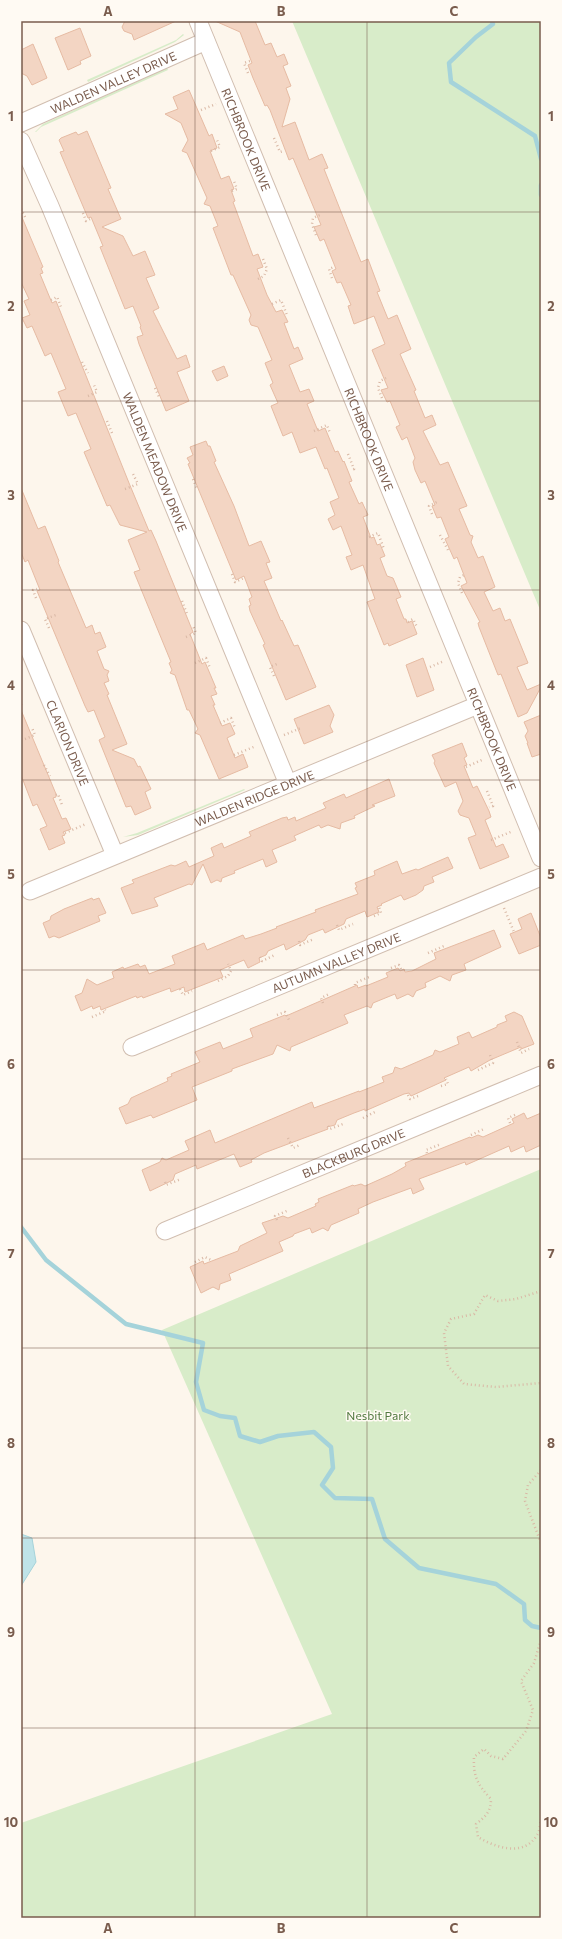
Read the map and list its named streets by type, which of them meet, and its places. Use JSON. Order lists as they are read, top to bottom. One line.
{"streets":{"street":["WALDEN VALLEY DRIVE","RICHBROOK DRIVE","WALDEN MEADOW DRIVE","CLARION DRIVE","WALDEN RIDGE DRIVE","AUTUMN VALLEY DRIVE","BLACKBURG DRIVE"]},"crossings":[["WALDEN VALLEY DRIVE","RICHBROOK DRIVE"],["RICHBROOK DRIVE","WALDEN RIDGE DRIVE"],["WALDEN MEADOW DRIVE","WALDEN RIDGE DRIVE"],["CLARION DRIVE","WALDEN RIDGE DRIVE"]],"parks":["Nesbit Park"],"grid":{"columns":["A","B","C"],"rows":["1","2","3","4","5","6","7","8","9","10"]}}
